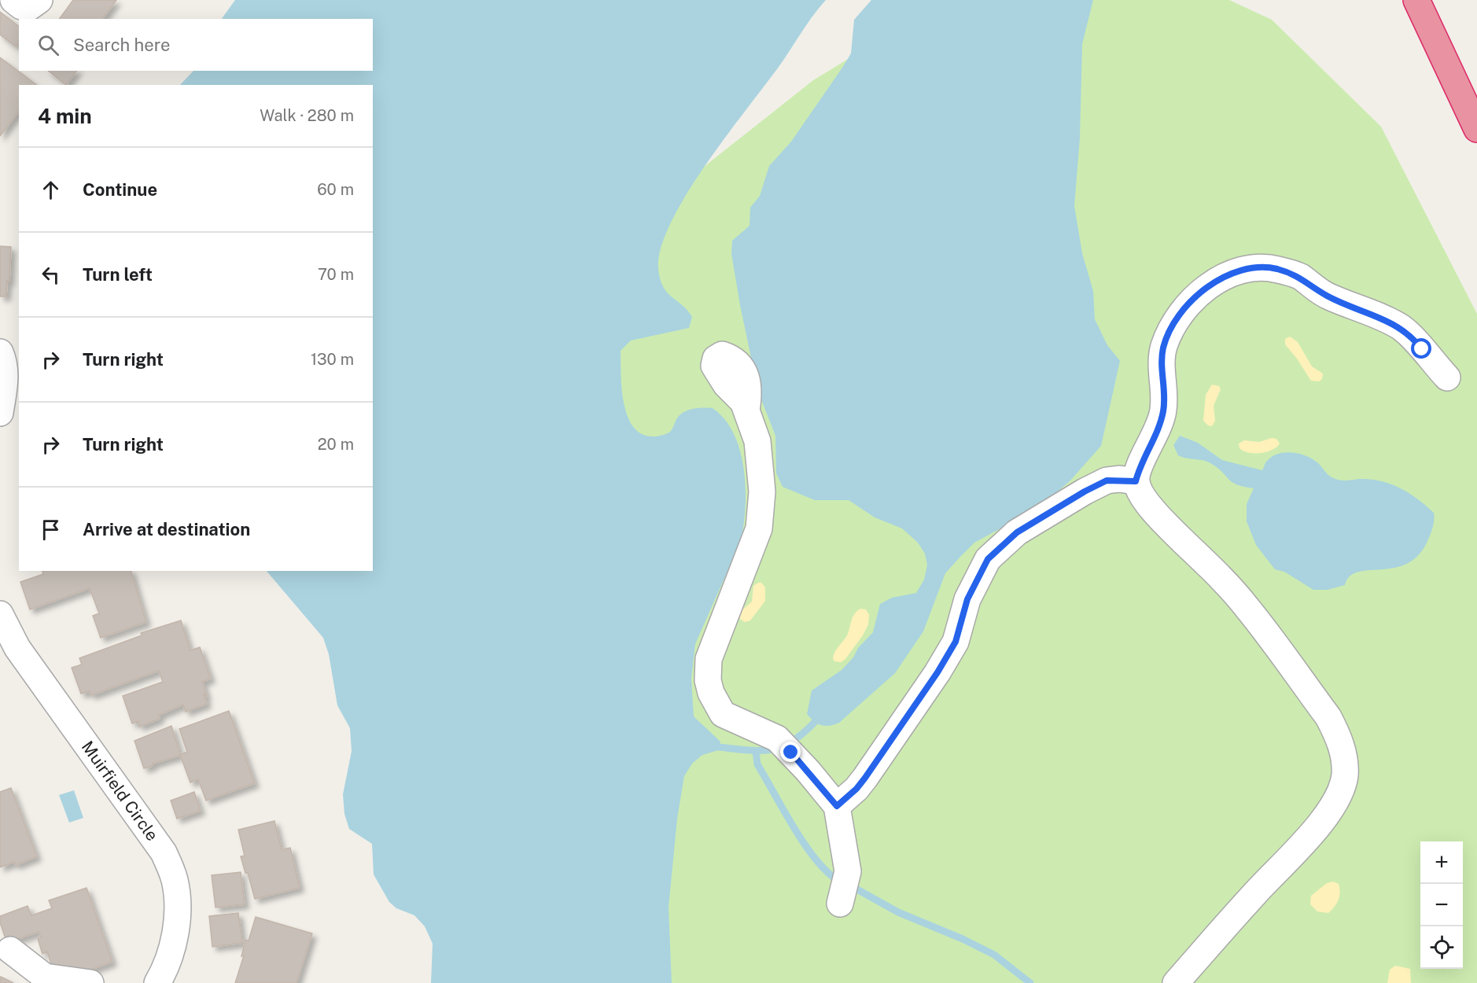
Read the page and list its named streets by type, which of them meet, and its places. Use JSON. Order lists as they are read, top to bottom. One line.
{"streets":{"street":["Muirfield Circle"]},"page":{"search":"Search here","heading":["4 min","Walk · 280 m"],"list":[["Continue","60 m"],["Turn left","70 m"],["Turn right","130 m"],["Turn right","20 m"],"Arrive at destination"],"map_buttons":["+","−"]}}
